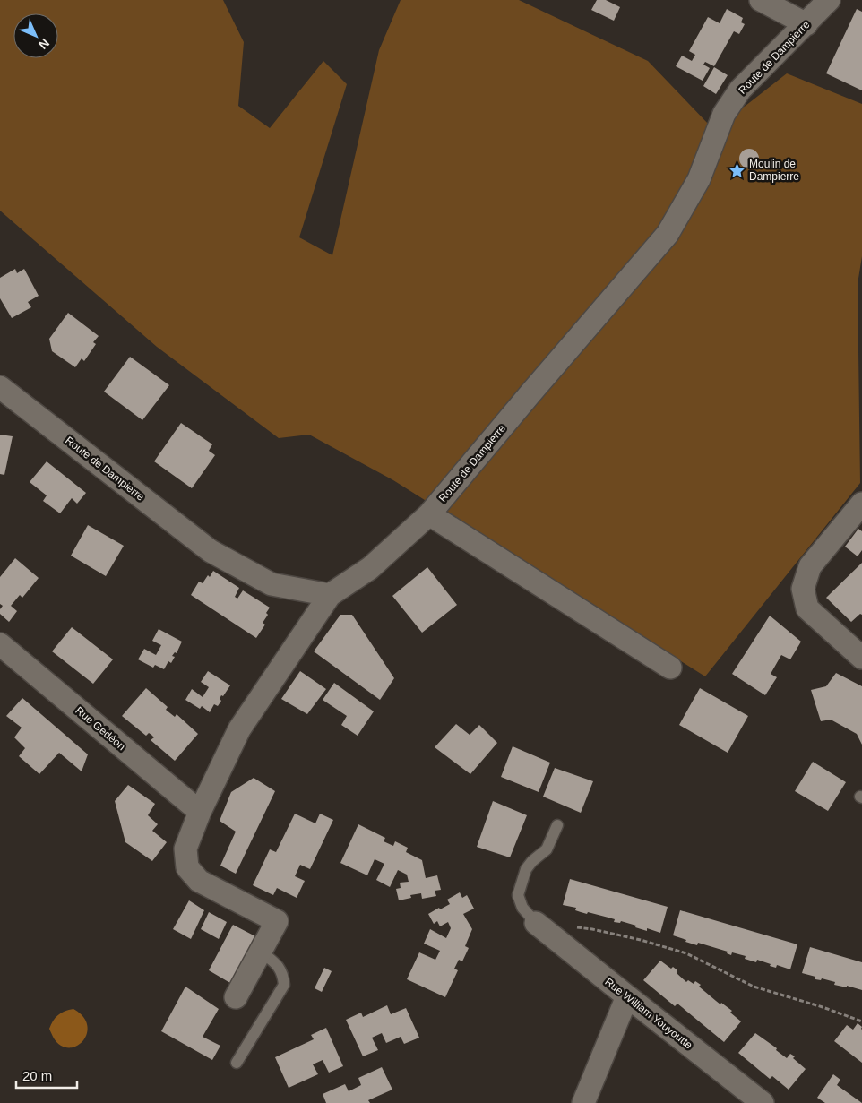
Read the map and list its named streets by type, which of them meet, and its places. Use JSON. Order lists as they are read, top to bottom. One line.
{"streets":{"street":["Route de Dampierre","Rue Gédéon","Rue William Youyoutte"]},"places":{"place":["Moulin de Dampierre"]},"scale_bar":"20 m","north":"bottom right"}
